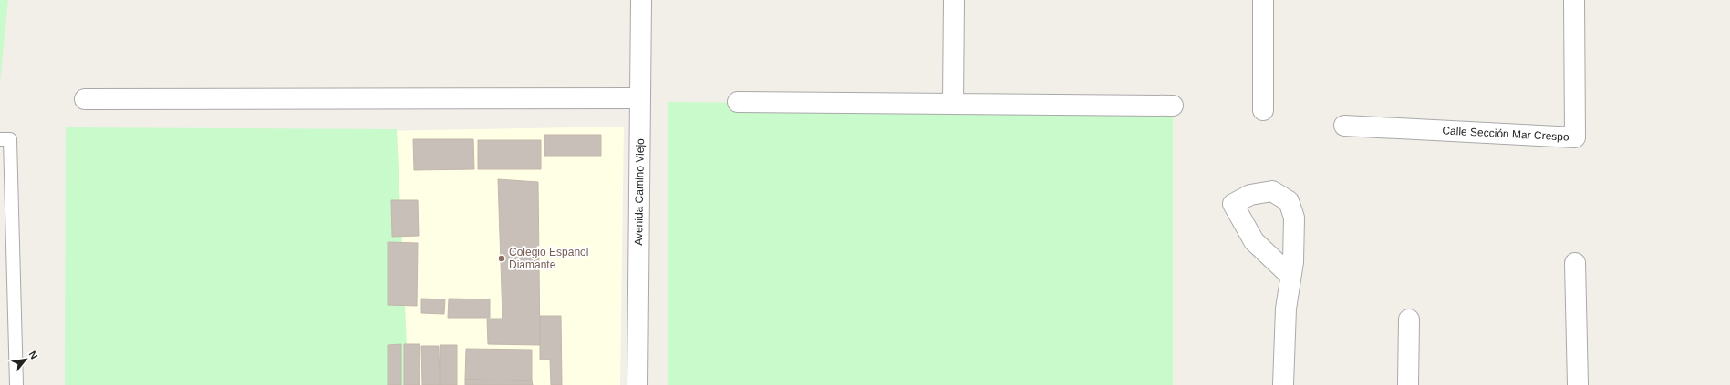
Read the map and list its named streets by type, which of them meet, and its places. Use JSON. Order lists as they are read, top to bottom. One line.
{"streets":{"street":["Calle Sección Mar Crespo","Avenida Camino Viejo"]},"places":["Colegio Español Diamante"],"north":"top right"}
